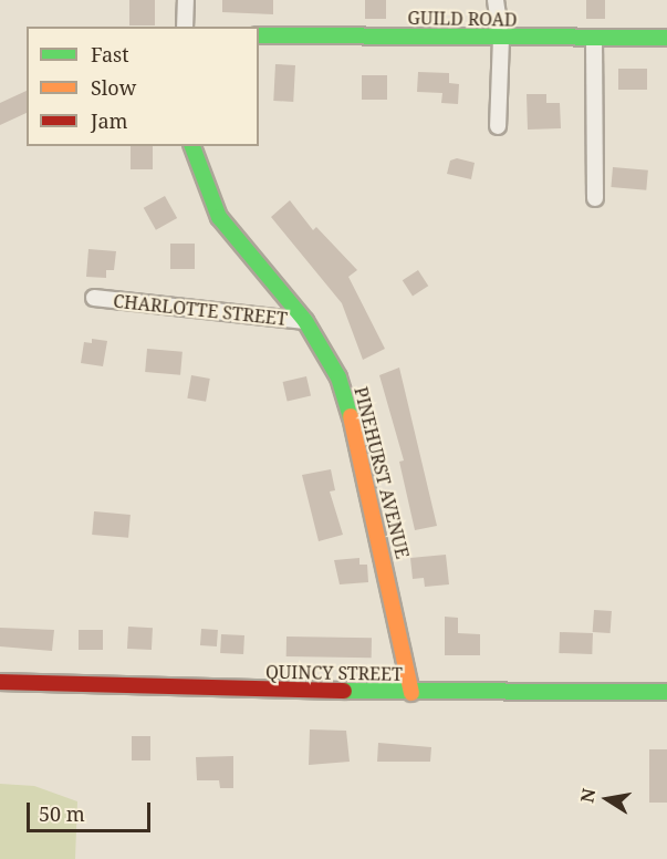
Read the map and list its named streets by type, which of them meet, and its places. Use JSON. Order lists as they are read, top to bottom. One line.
{"streets":{"street":["GUILD ROAD","CHARLOTTE STREET","PINEHURST AVENUE","QUINCY STREET"]},"crossings":[["CHARLOTTE STREET","PINEHURST AVENUE"],["PINEHURST AVENUE","QUINCY STREET"]],"legend":["Fast","Slow","Jam"],"scale_bar":"50 m","north":"left"}
